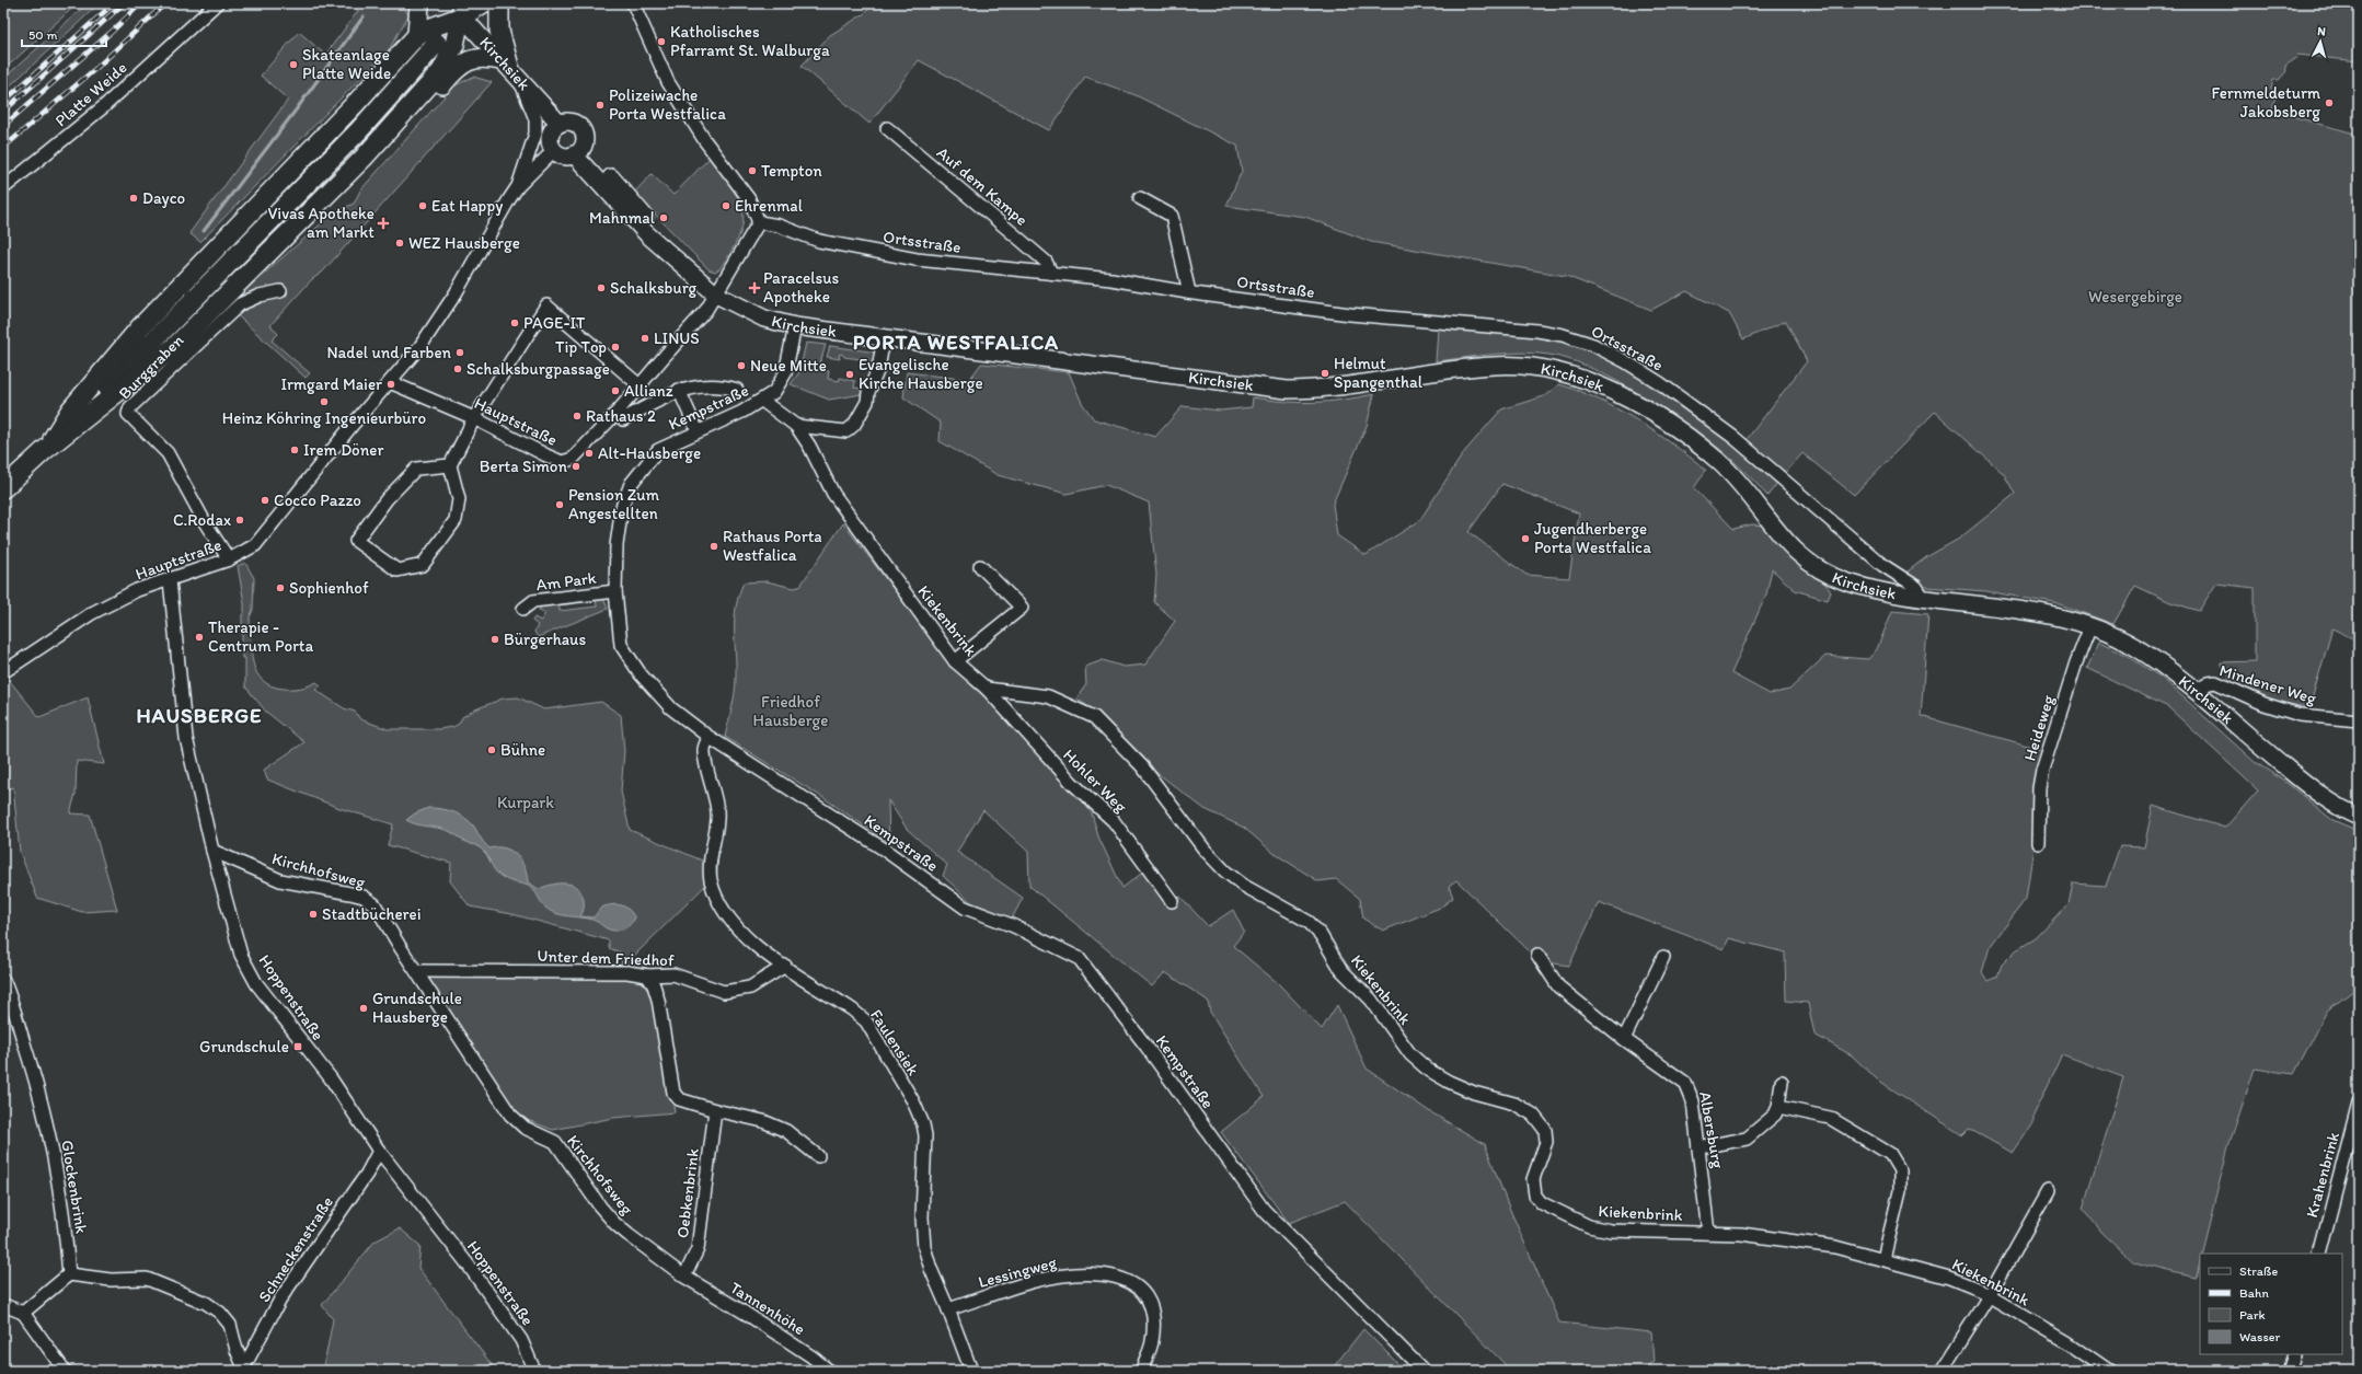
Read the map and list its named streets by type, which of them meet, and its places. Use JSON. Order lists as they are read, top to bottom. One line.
{"streets":{"main road":["Kirchsiek"],"street":["Platte Weide","Auf dem Kampe","Ortsstraße","Burggraben","Kempstraße","Hauptstraße","Am Park","Kiekenbrink","Mindener Weg","Heideweg","Hohler Weg","Kirchhofsweg","Unter dem Friedhof","Hoppenstraße","Faulensiek","Albersburg","Krahenbrink","Glockenbrink","Oebkenbrink","Schneckenstraße","Lessingweg","Tannenhöhe"]},"crossings":[["Kirchsiek","Ortsstraße"],["Kirchsiek","Kempstraße"],["Kirchsiek","Hauptstraße"],["Kirchsiek","Mindener Weg"],["Kirchsiek","Heideweg"],["Auf dem Kampe","Ortsstraße"],["Ortsstraße","Hauptstraße"],["Burggraben","Hauptstraße"],["Kempstraße","Am Park"],["Kempstraße","Kiekenbrink"],["Kempstraße","Faulensiek"],["Hauptstraße","Hoppenstraße"],["Kiekenbrink","Hohler Weg"],["Kiekenbrink","Albersburg"],["Kirchhofsweg","Unter dem Friedhof"],["Kirchhofsweg","Hoppenstraße"],["Kirchhofsweg","Oebkenbrink"],["Kirchhofsweg","Tannenhöhe"],["Unter dem Friedhof","Faulensiek"],["Hoppenstraße","Schneckenstraße"],["Faulensiek","Lessingweg"],["Oebkenbrink","Tannenhöhe"]],"districts":["PORTA WESTFALICA","HAUSBERGE"],"parks":["Wesergebirge","Friedhof Hausberge","Kurpark"],"places":{"other":["Katholisches Pfarramt St. Walburga","Skateanlage Platte Weide","Fernmeldeturm Jakobsberg","Polizeiwache Porta Westfalica","Tempton","Dayco","Eat Happy","Ehrenmal","Mahnmal","WEZ Hausberge","Schalksburg","PAGE-IT","LINUS","Tip Top","Nadel und Farben","Neue Mitte","Schalksburgpassage","Helmut Spangenthal","Evangelische Kirche Hausberge","Irmgard Maier","Allianz","Heinz Köhring Ingenieurbüro","Rathaus 2","Irem Döner","Alt-Hausberge","Berta Simon","Cocco Pazzo","Pension Zum Angestellten","C.Rodax","Jugendherberge Porta Westfalica","Rathaus Porta Westfalica","Sophienhof","Therapie - Centrum Porta","Bürgerhaus","Bühne","Stadtbücherei","Grundschule Hausberge"],"health":["Vivas Apotheke am Markt","Paracelsus Apotheke"],"transit":["Grundschule"]},"legend":["Straße","Bahn","Park","Wasser"],"scale_bar":"50 m","north":"top"}
